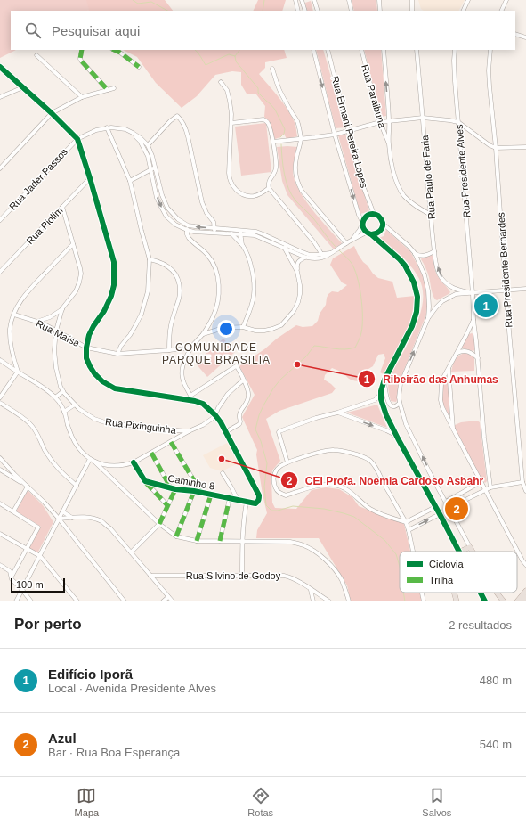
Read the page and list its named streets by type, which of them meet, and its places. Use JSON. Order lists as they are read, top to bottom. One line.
{"streets":{"street":["Rua Paraibuna","Rua Ermani Pereira Lopes","Rua Presidente Alves","Rua Paulo de Faria","Rua Jader Passos","Rua Piolim","Rua Presidente Bernardes","Rua Maísa","Rua Pixinguinha","Caminho 8","Rua Silvino de Godoy"]},"crossings":[["Rua Paraibuna","Rua Paulo de Faria"],["Rua Presidente Alves","Rua Paulo de Faria"],["Rua Piolim","Rua Pixinguinha"],["Rua Maísa","Rua Pixinguinha"]],"districts":["COMUNIDADE PARQUE BRASILIA"],"places":["Ribeirão das Anhumas","CEI Profa. Noemia Cardoso Asbahr"],"legend":["Ciclovia","Trilha"],"scale_bar":"100 m","page":{"search":"Pesquisar aqui","pins":["1","2"],"scale":"100 m","heading":["Por perto","2 resultados"],"list":[{"mark":"1","name":"Edifício Iporã","note":"Local · Avenida Presidente Alves","value":"480 m"},{"mark":"2","name":"Azul","note":"Bar · Rua Boa Esperança","value":"540 m"}],"nav":["Mapa","Rotas","Salvos"]}}
